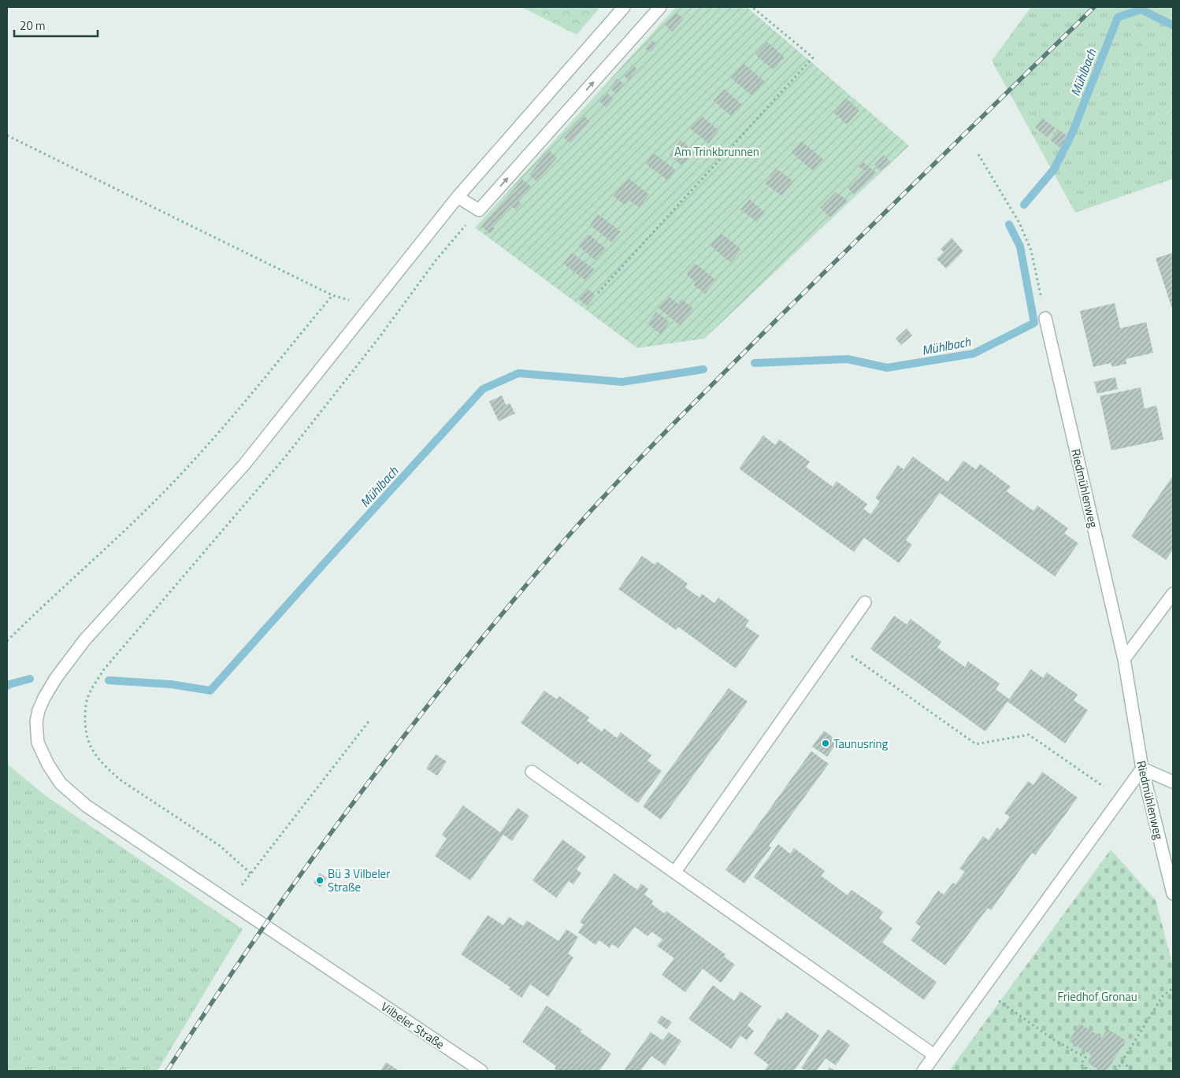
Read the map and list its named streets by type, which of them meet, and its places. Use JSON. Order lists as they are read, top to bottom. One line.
{"streets":{"street":["Riedmühlenweg","Vilbeler Straße"]},"water":["Mühlbach"],"parks":["Am Trinkbrunnen","Friedhof Gronau"],"places":["Taunusring","Bü 3 Vilbeler Straße"],"scale_bar":"20 m"}
